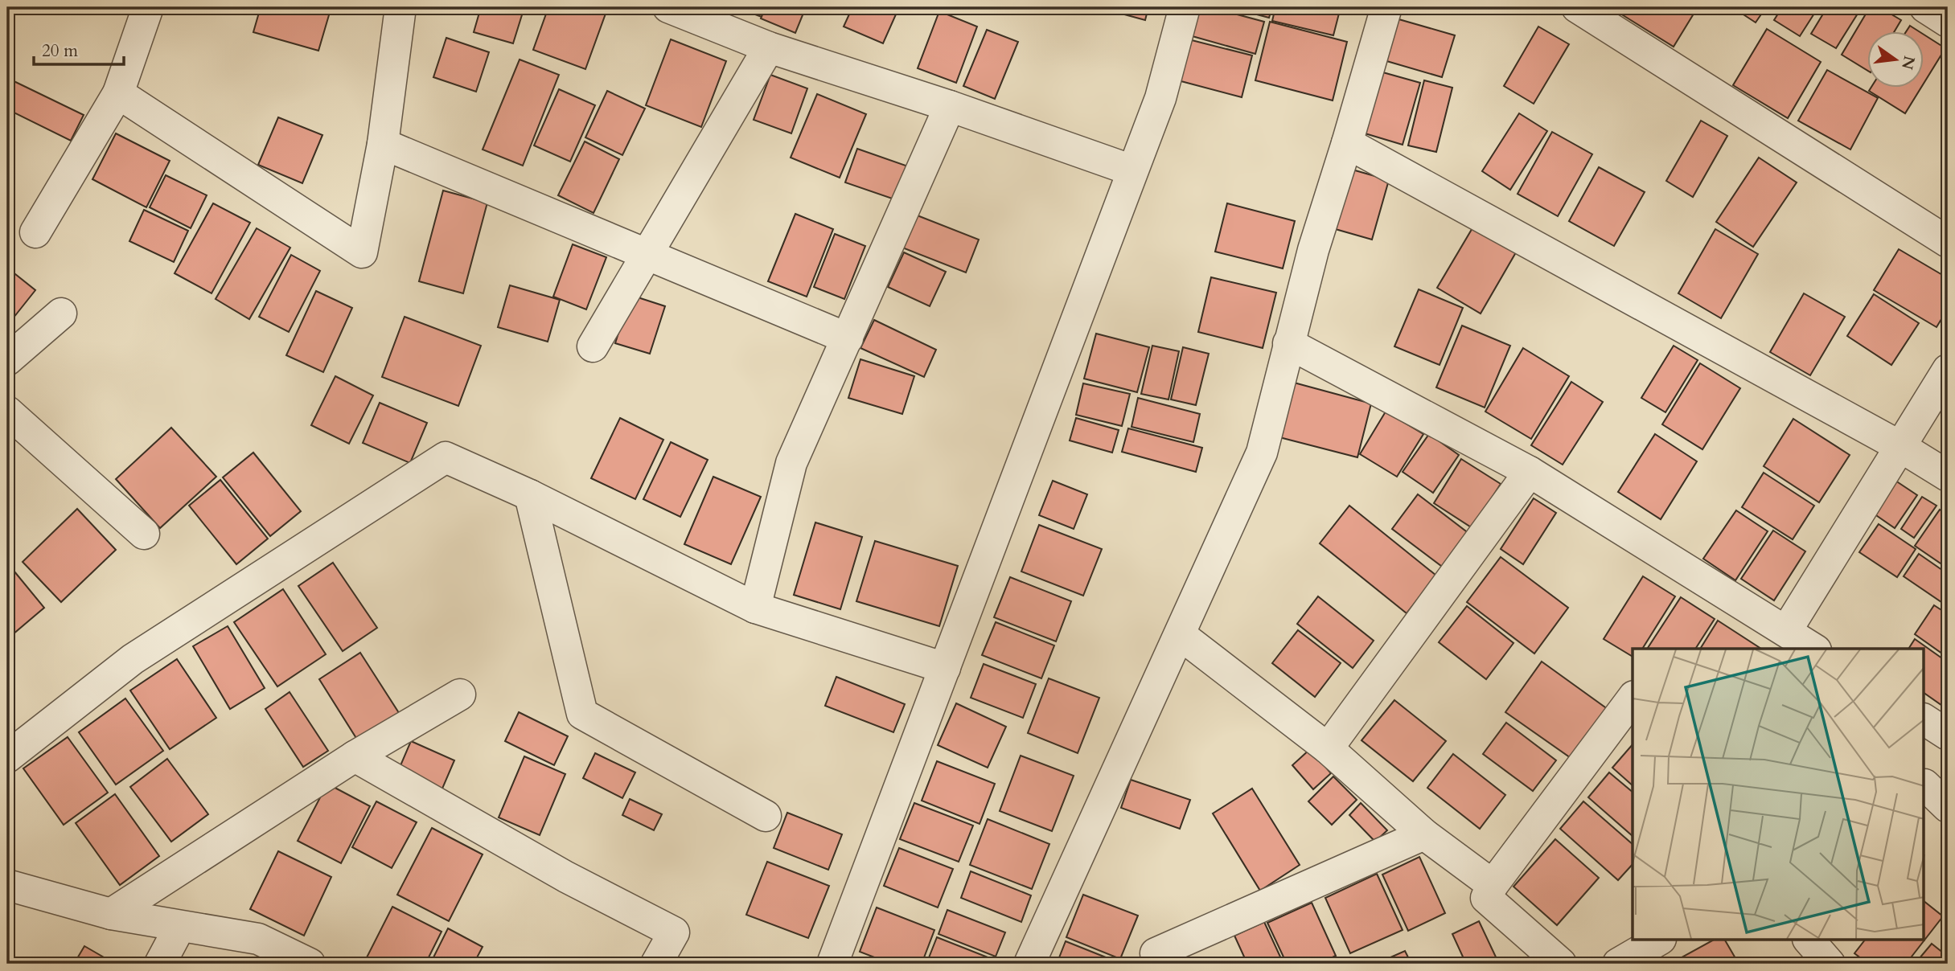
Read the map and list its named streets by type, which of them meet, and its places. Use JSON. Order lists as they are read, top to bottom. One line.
{"scale_bar":"20 m","north":"right"}
